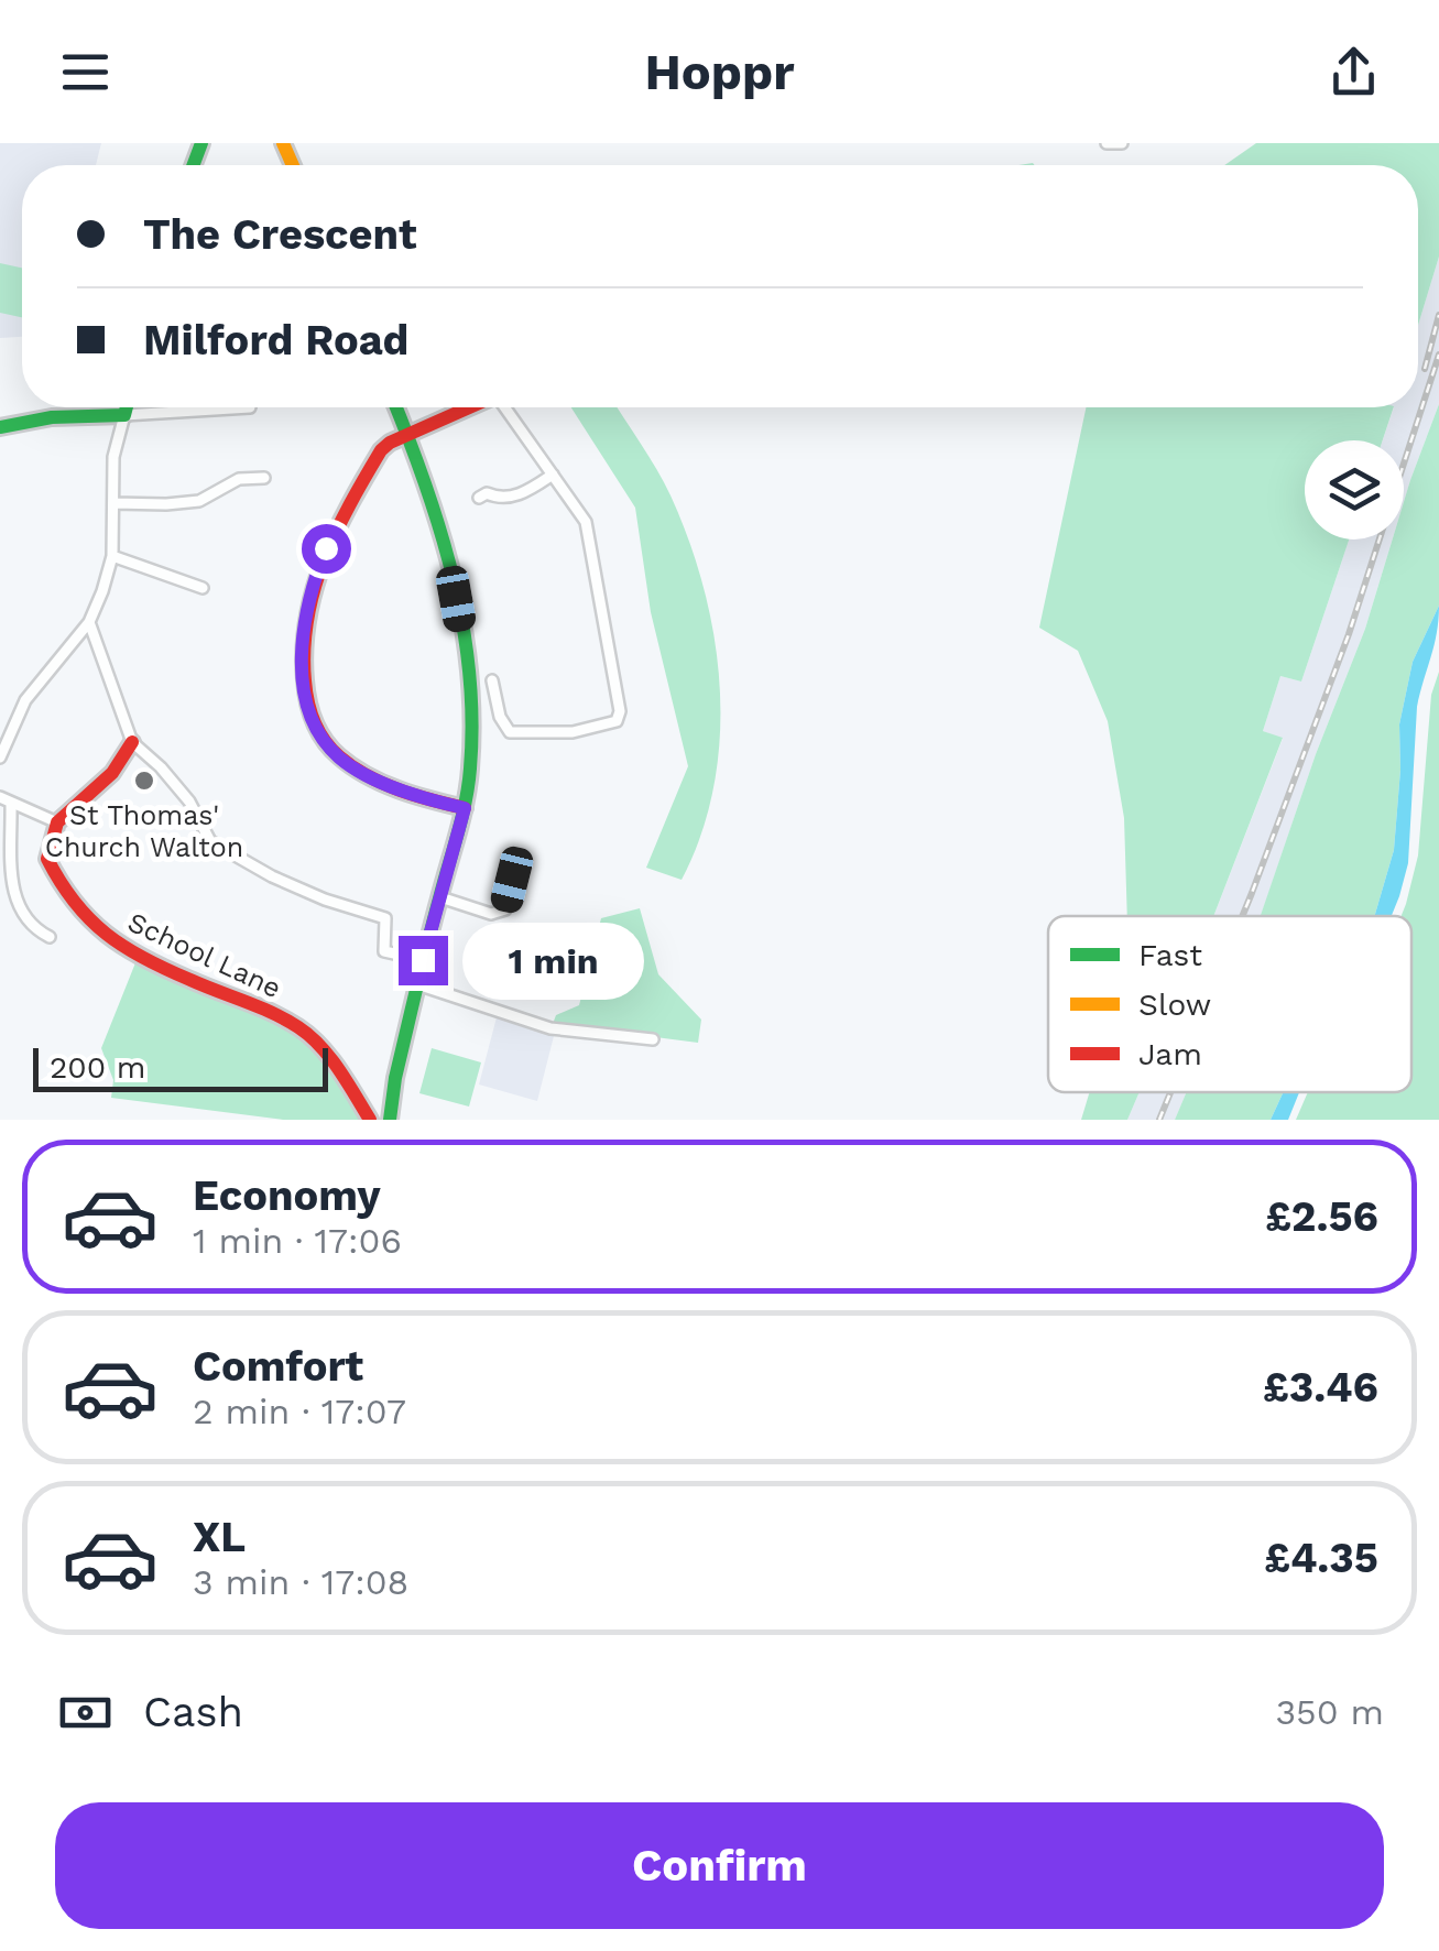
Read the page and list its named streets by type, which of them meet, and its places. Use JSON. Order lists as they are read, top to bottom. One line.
{"streets":{"main road":["School Lane"]},"places":["St Thomas' Church Walton"],"legend":["Fast","Slow","Jam"],"scale_bar":"200 m","page":{"header":"Hoppr","banner":["The Crescent","Milford Road"],"bubble":"1 min","scale":"200 m","list":[{"name":"Economy","note":"1 min · 17:06","value":"£2.56"},{"name":"Comfort","note":"2 min · 17:07","value":"£3.46"},{"name":"XL","note":"3 min · 17:08","value":"£4.35"}],"pay":["Cash","350 m"],"buttons":"Confirm"}}
